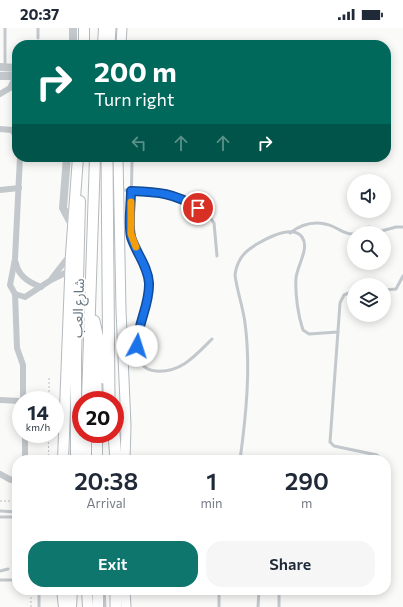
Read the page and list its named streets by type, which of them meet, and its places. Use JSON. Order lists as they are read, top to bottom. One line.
{"streets":{"main road":["شارع العب"]},"page":{"status":"20:37","turn":["200 m","Turn right"],"speed":"14 km/h","limit":"20","eta":["20:38","Arrival","1","min","290","m"],"buttons":["Exit","Share"]}}
